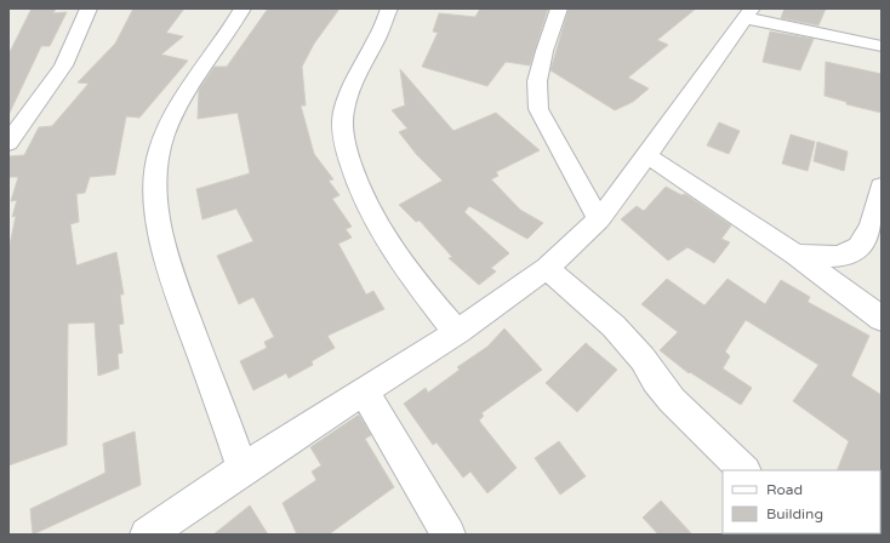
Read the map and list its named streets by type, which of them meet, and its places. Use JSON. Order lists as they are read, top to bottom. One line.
{"legend":["Road","Building"]}
